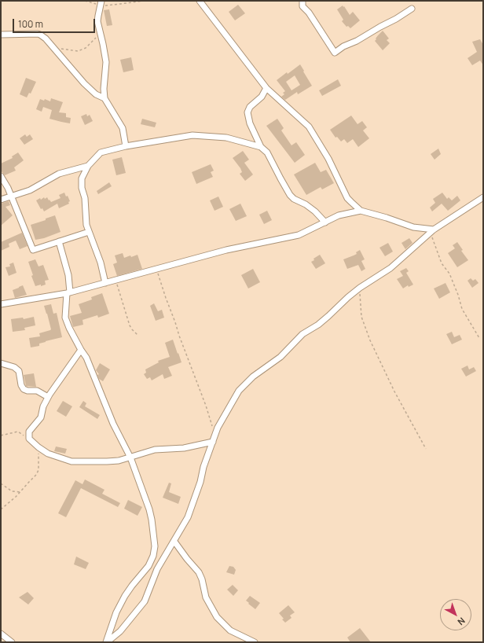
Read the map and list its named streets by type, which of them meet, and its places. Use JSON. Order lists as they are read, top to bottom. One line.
{"scale_bar":"100 m","north":"bottom right"}
